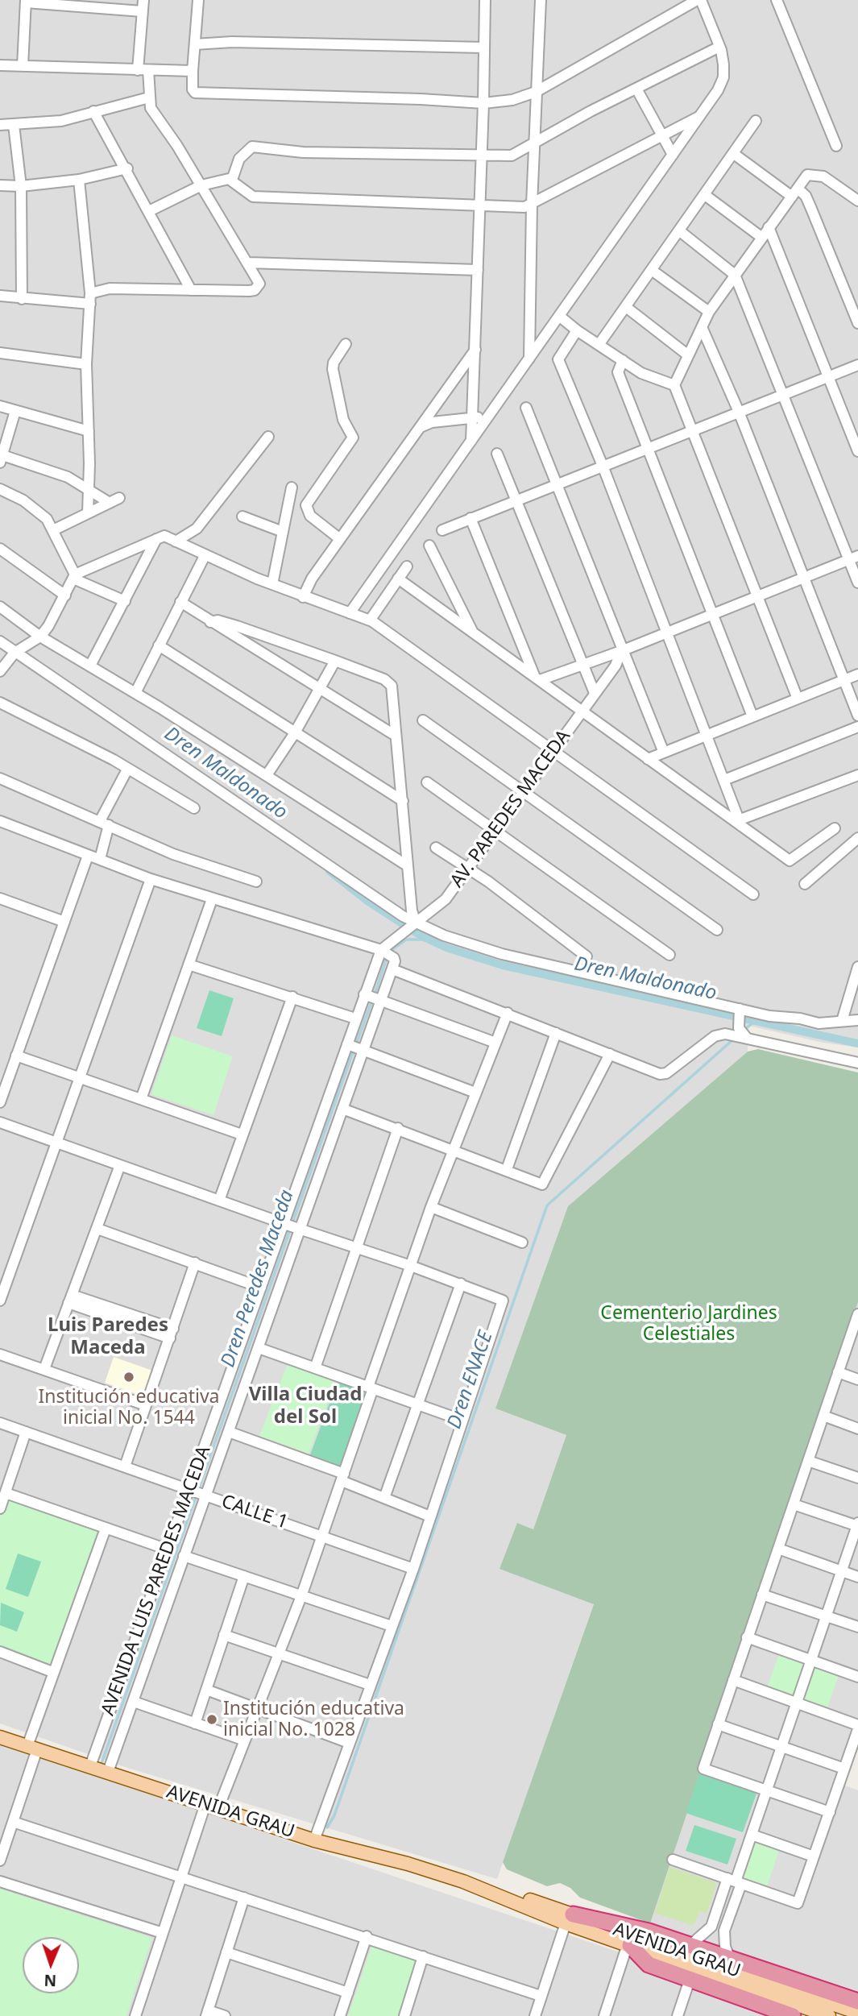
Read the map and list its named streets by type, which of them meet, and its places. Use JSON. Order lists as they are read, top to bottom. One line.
{"streets":{"main road":["AVENIDA GRAU"],"street":["AV. PAREDES MACEDA","CALLE 1","AVENIDA LUIS PAREDES MACEDA"]},"crossings":[["AV. PAREDES MACEDA","AVENIDA LUIS PAREDES MACEDA"],["CALLE 1","AVENIDA LUIS PAREDES MACEDA"],["AVENIDA LUIS PAREDES MACEDA","AVENIDA GRAU"]],"districts":["Luis Paredes Maceda","Villa Ciudad del Sol"],"water":["Dren Maldonado","Dren Peredes Maceda","Dren ENACE"],"parks":["Cementerio Jardines Celestiales"],"places":["Institución educativa inicial No. 1544","Institución educativa inicial No. 1028"],"north":"bottom"}
